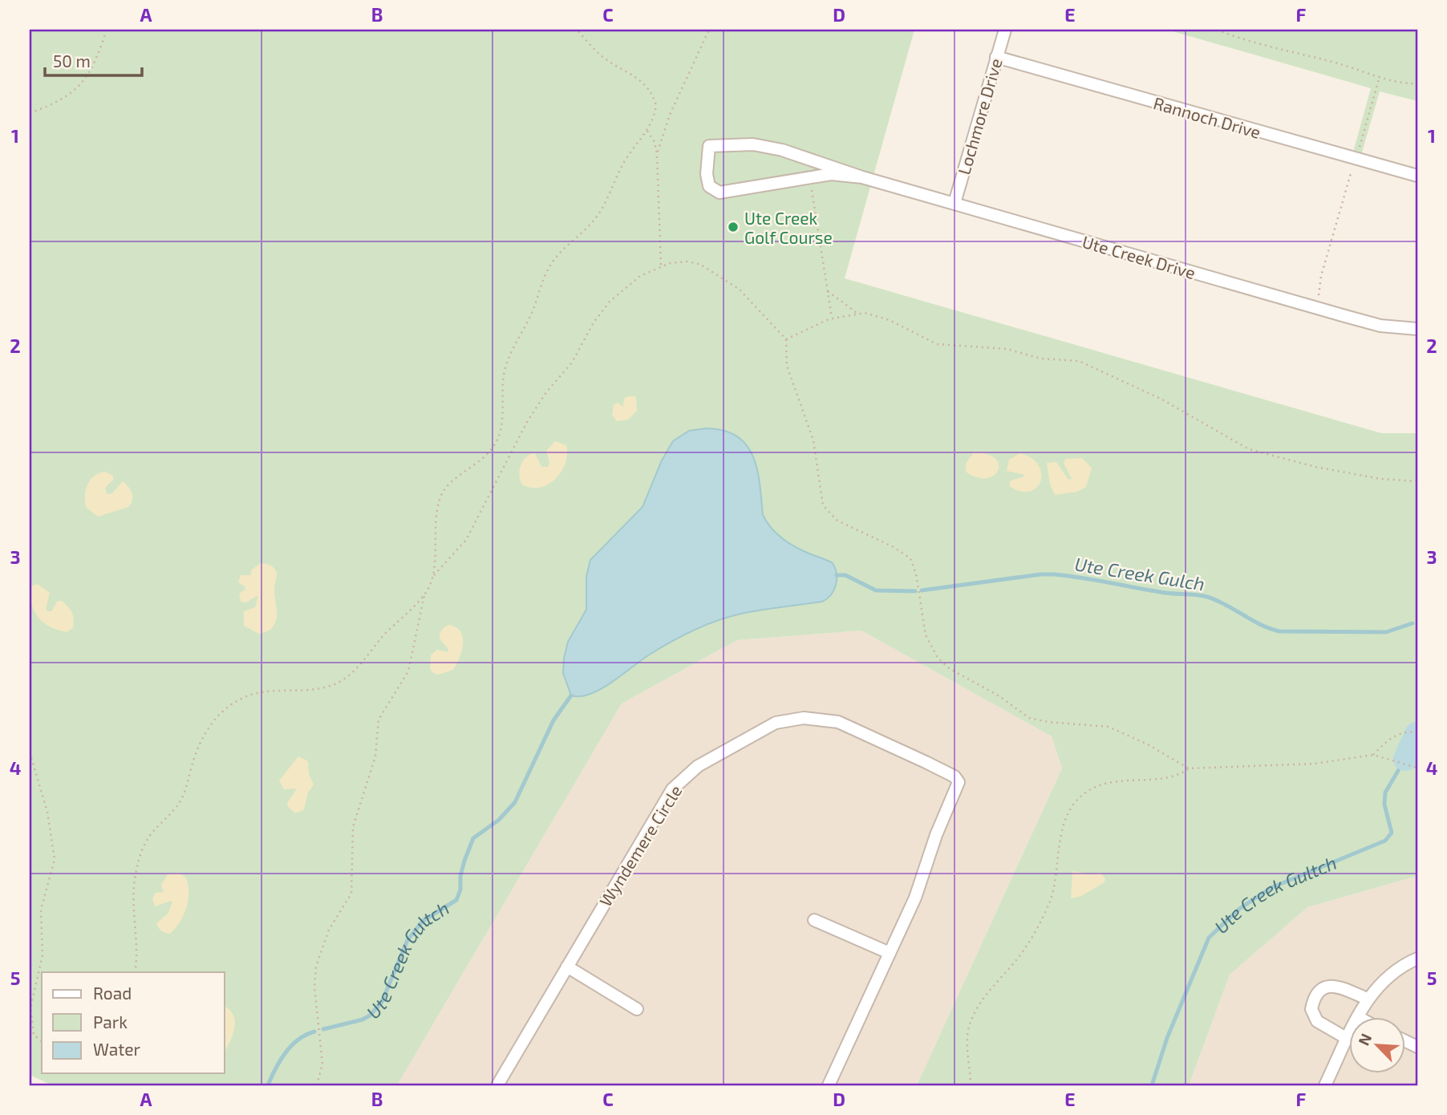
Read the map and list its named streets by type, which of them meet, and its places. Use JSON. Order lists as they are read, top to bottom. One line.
{"streets":{"street":["Lochmore Drive","Rannoch Drive","Ute Creek Drive","Wyndemere Circle"]},"crossings":[["Lochmore Drive","Rannoch Drive"],["Lochmore Drive","Ute Creek Drive"]],"water":["Ute Creek Gulch","Ute Creek Gultch"],"places":["Ute Creek Golf Course"],"legend":["Road","Park","Water"],"scale_bar":"50 m","north":"top left","grid":{"columns":["A","B","C","D","E","F"],"rows":["1","2","3","4","5"]}}
